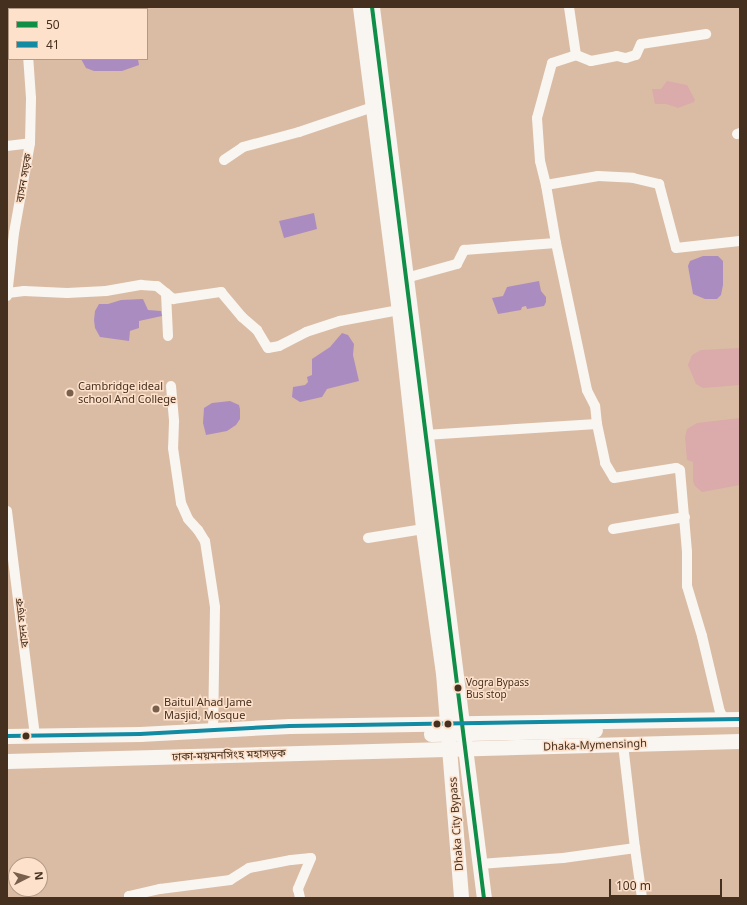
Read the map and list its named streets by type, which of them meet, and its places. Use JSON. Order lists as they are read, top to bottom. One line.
{"streets":{"highway":["Dhaka-Mymensingh","ঢাকা-ময়মনসিংহ মহাসড়ক","Dhaka City Bypass"],"street":["বাসন সড়ক"]},"crossings":[["Dhaka-Mymensingh","ঢাকা-ময়মনসিংহ মহাসড়ক"],["Dhaka-Mymensingh","Dhaka City Bypass"],["ঢাকা-ময়মনসিংহ মহাসড়ক","Dhaka City Bypass"]],"places":["Cambridge ideal school And College","Vogra Bypass Bus stop","Baitul Ahad Jame Masjid, Mosque"],"lines":["transit line 50","transit line 41"],"legend":["50","41"],"scale_bar":"100 m","north":"right"}
